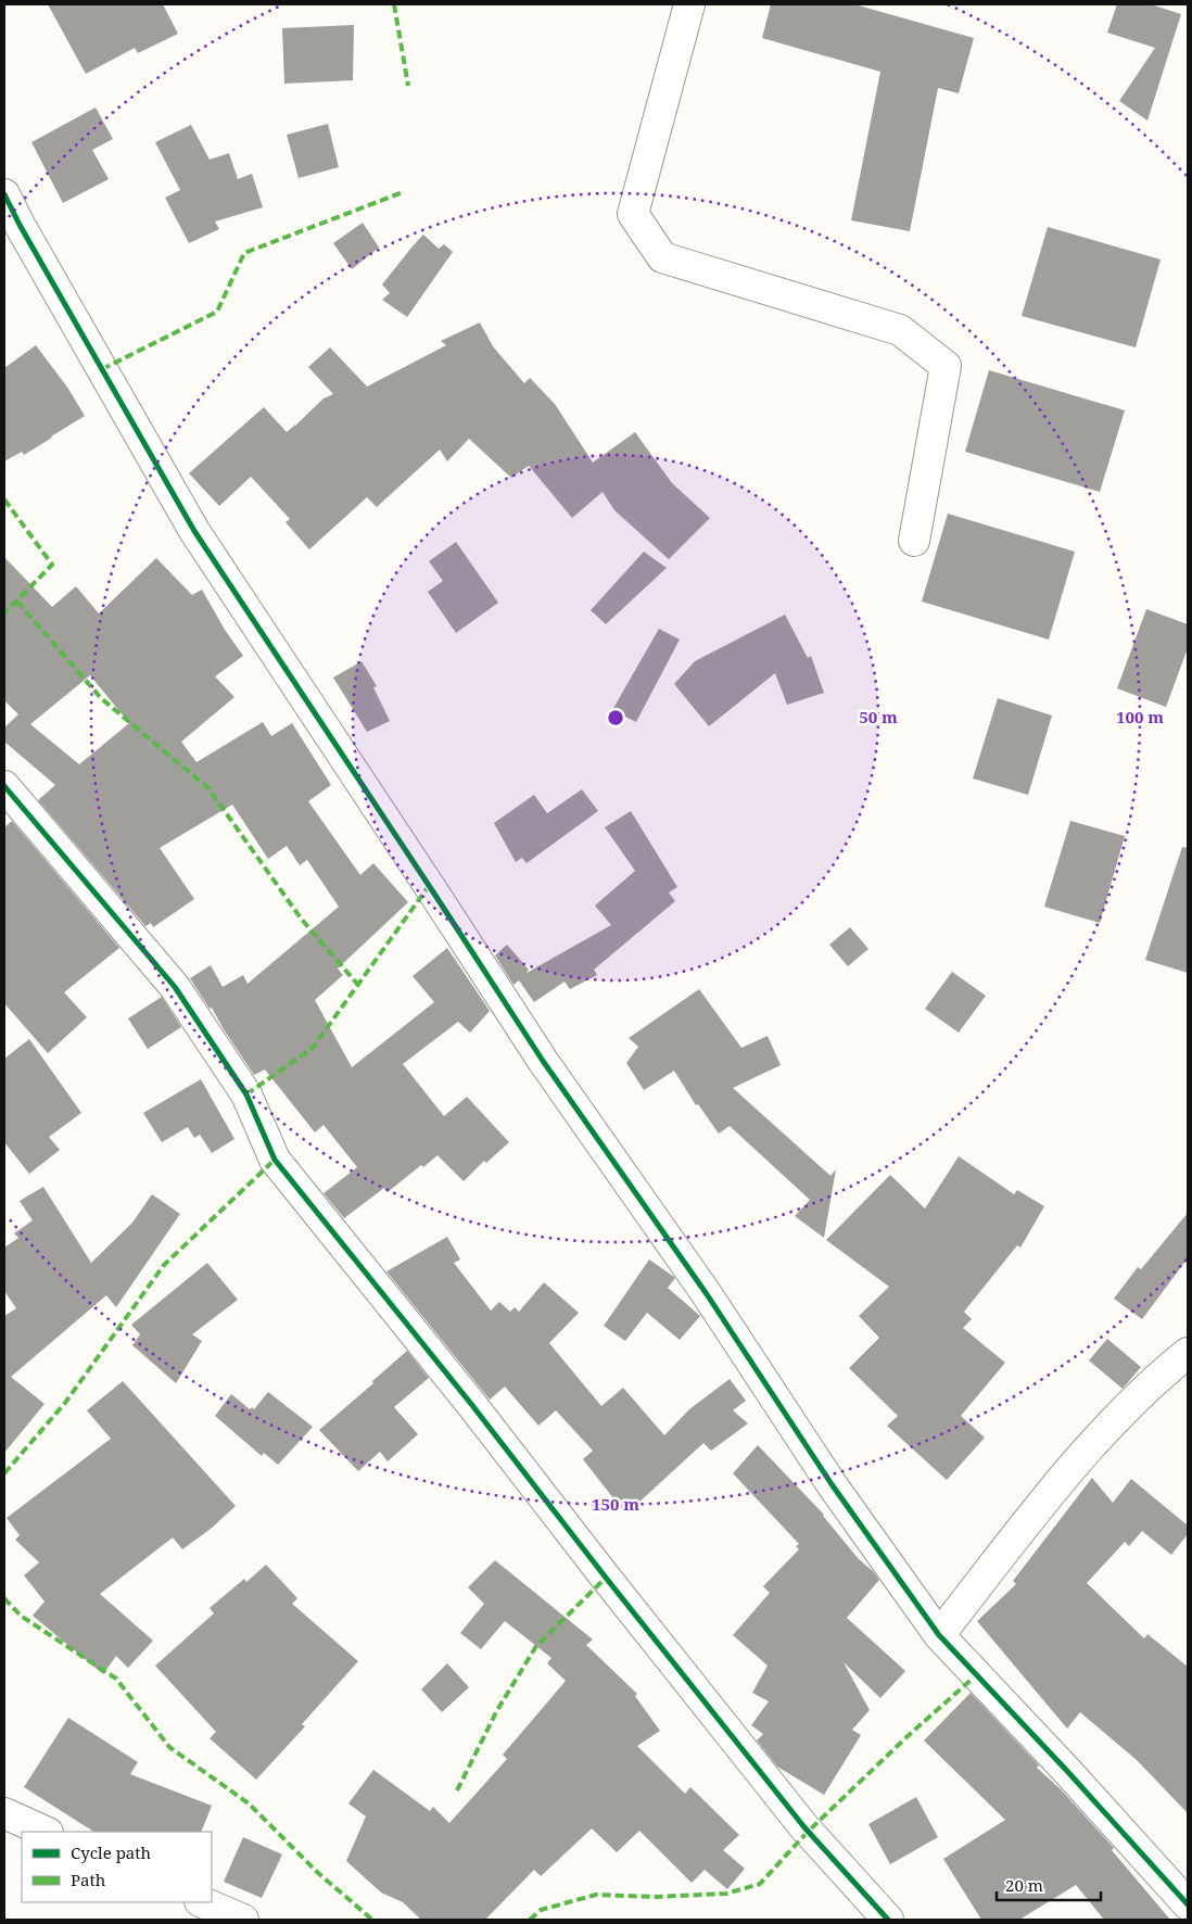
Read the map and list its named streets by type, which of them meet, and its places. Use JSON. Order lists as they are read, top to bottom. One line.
{"legend":["Cycle path","Path"],"scale_bar":"20 m","rings":["50 m","100 m","150 m"]}
